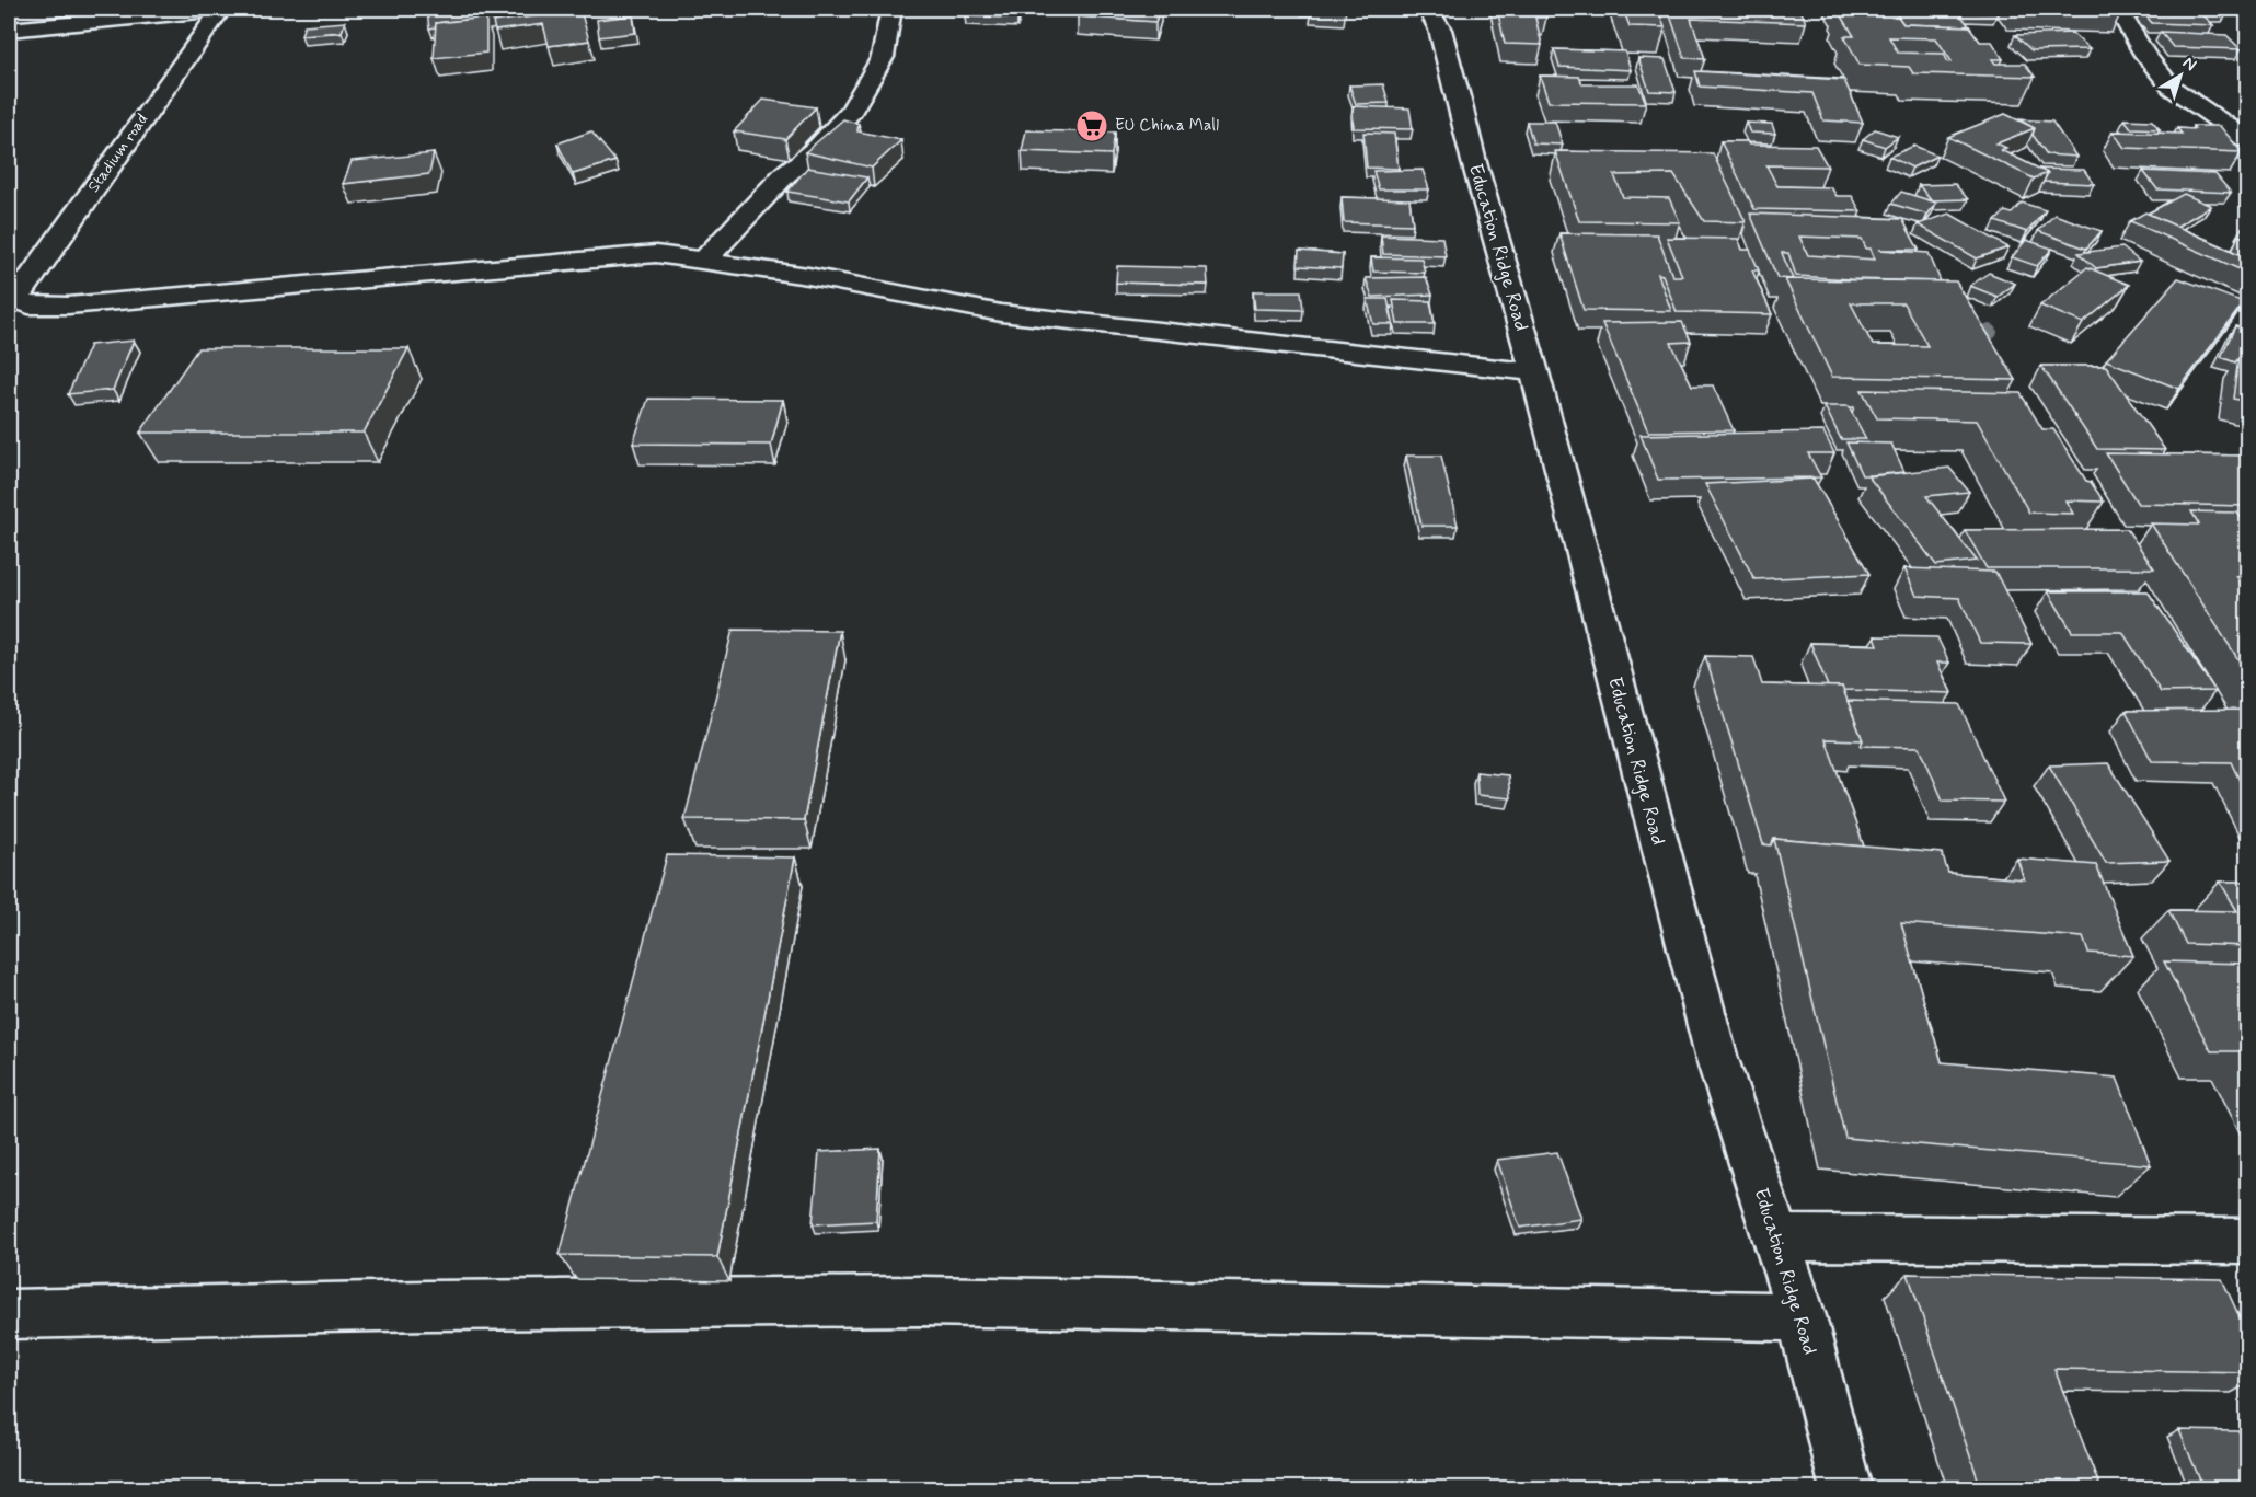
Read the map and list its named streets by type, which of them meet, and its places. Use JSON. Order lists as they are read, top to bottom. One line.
{"streets":{"street":["Stadium road","Education Ridge Road"]},"places":{"supermarket":["EU China Mall"]},"north":"top right"}
